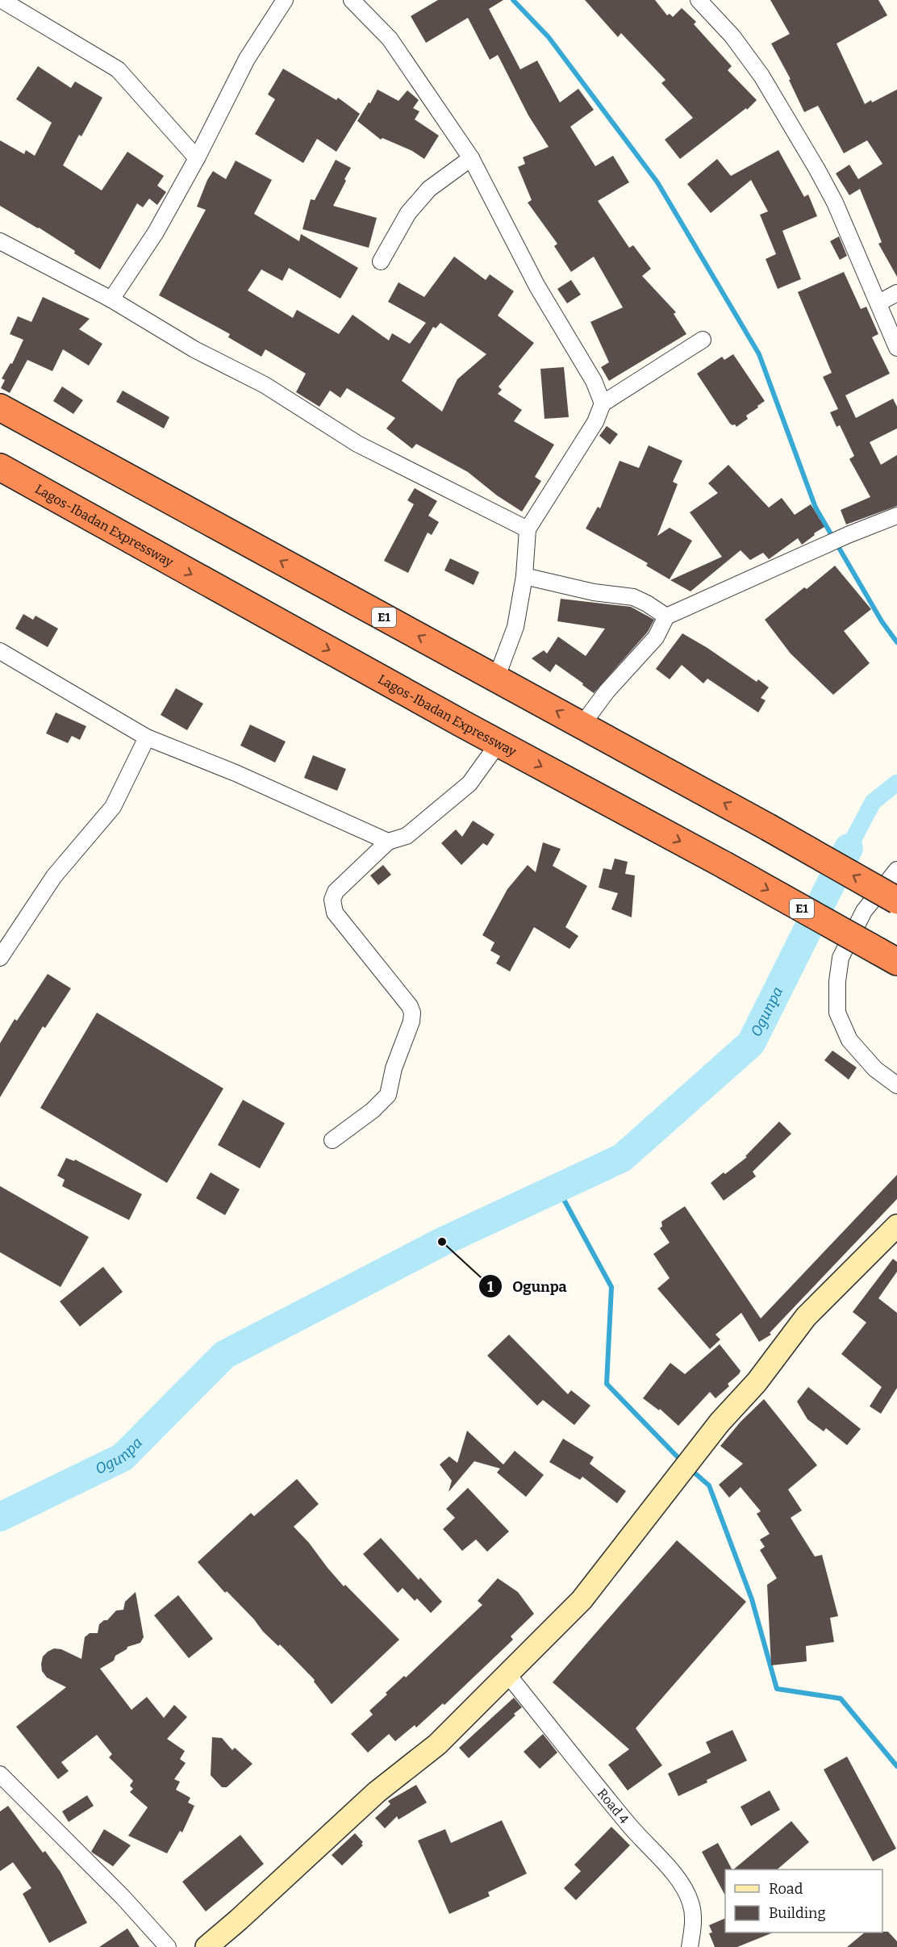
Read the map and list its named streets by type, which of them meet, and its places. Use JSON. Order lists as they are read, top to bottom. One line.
{"streets":{"highway":["Lagos-Ibadan Expressway","E1"],"street":["Road 4"]},"water":["Ogunpa"],"places":["Ogunpa"],"legend":["Road","Building"]}
